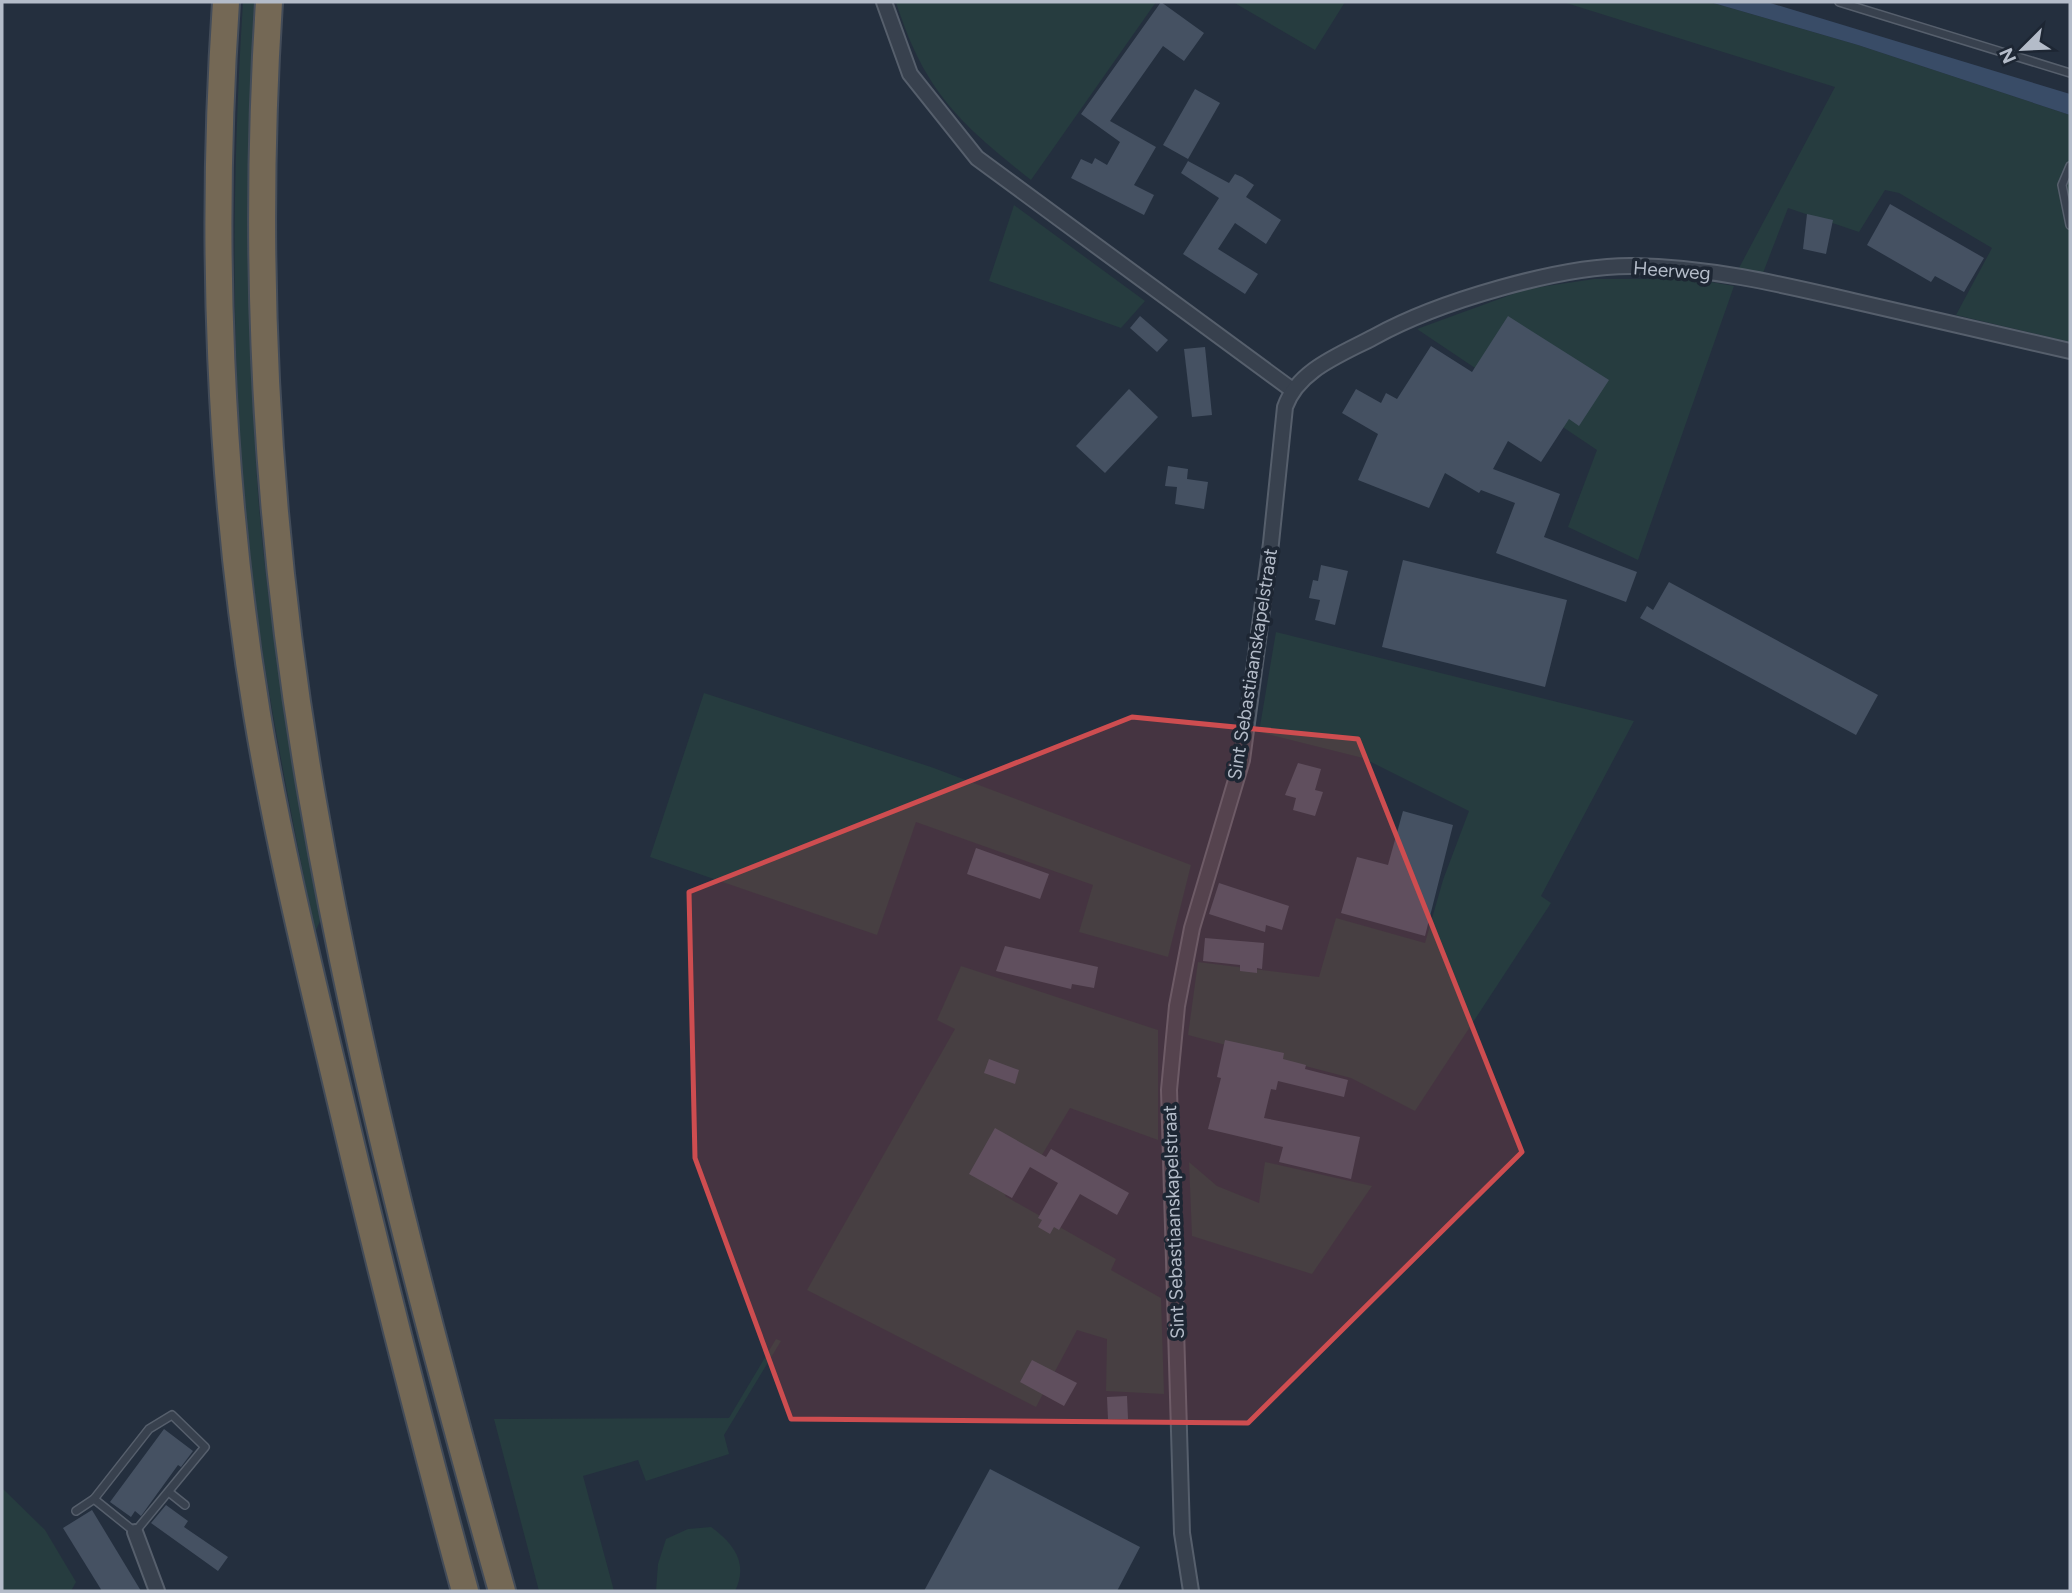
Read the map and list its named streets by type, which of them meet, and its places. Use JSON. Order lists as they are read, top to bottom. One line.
{"streets":{"street":["Heerweg","Sint Sebastiaanskapelstraat"]},"crossings":[["Heerweg","Sint Sebastiaanskapelstraat"]],"north":"bottom left"}
